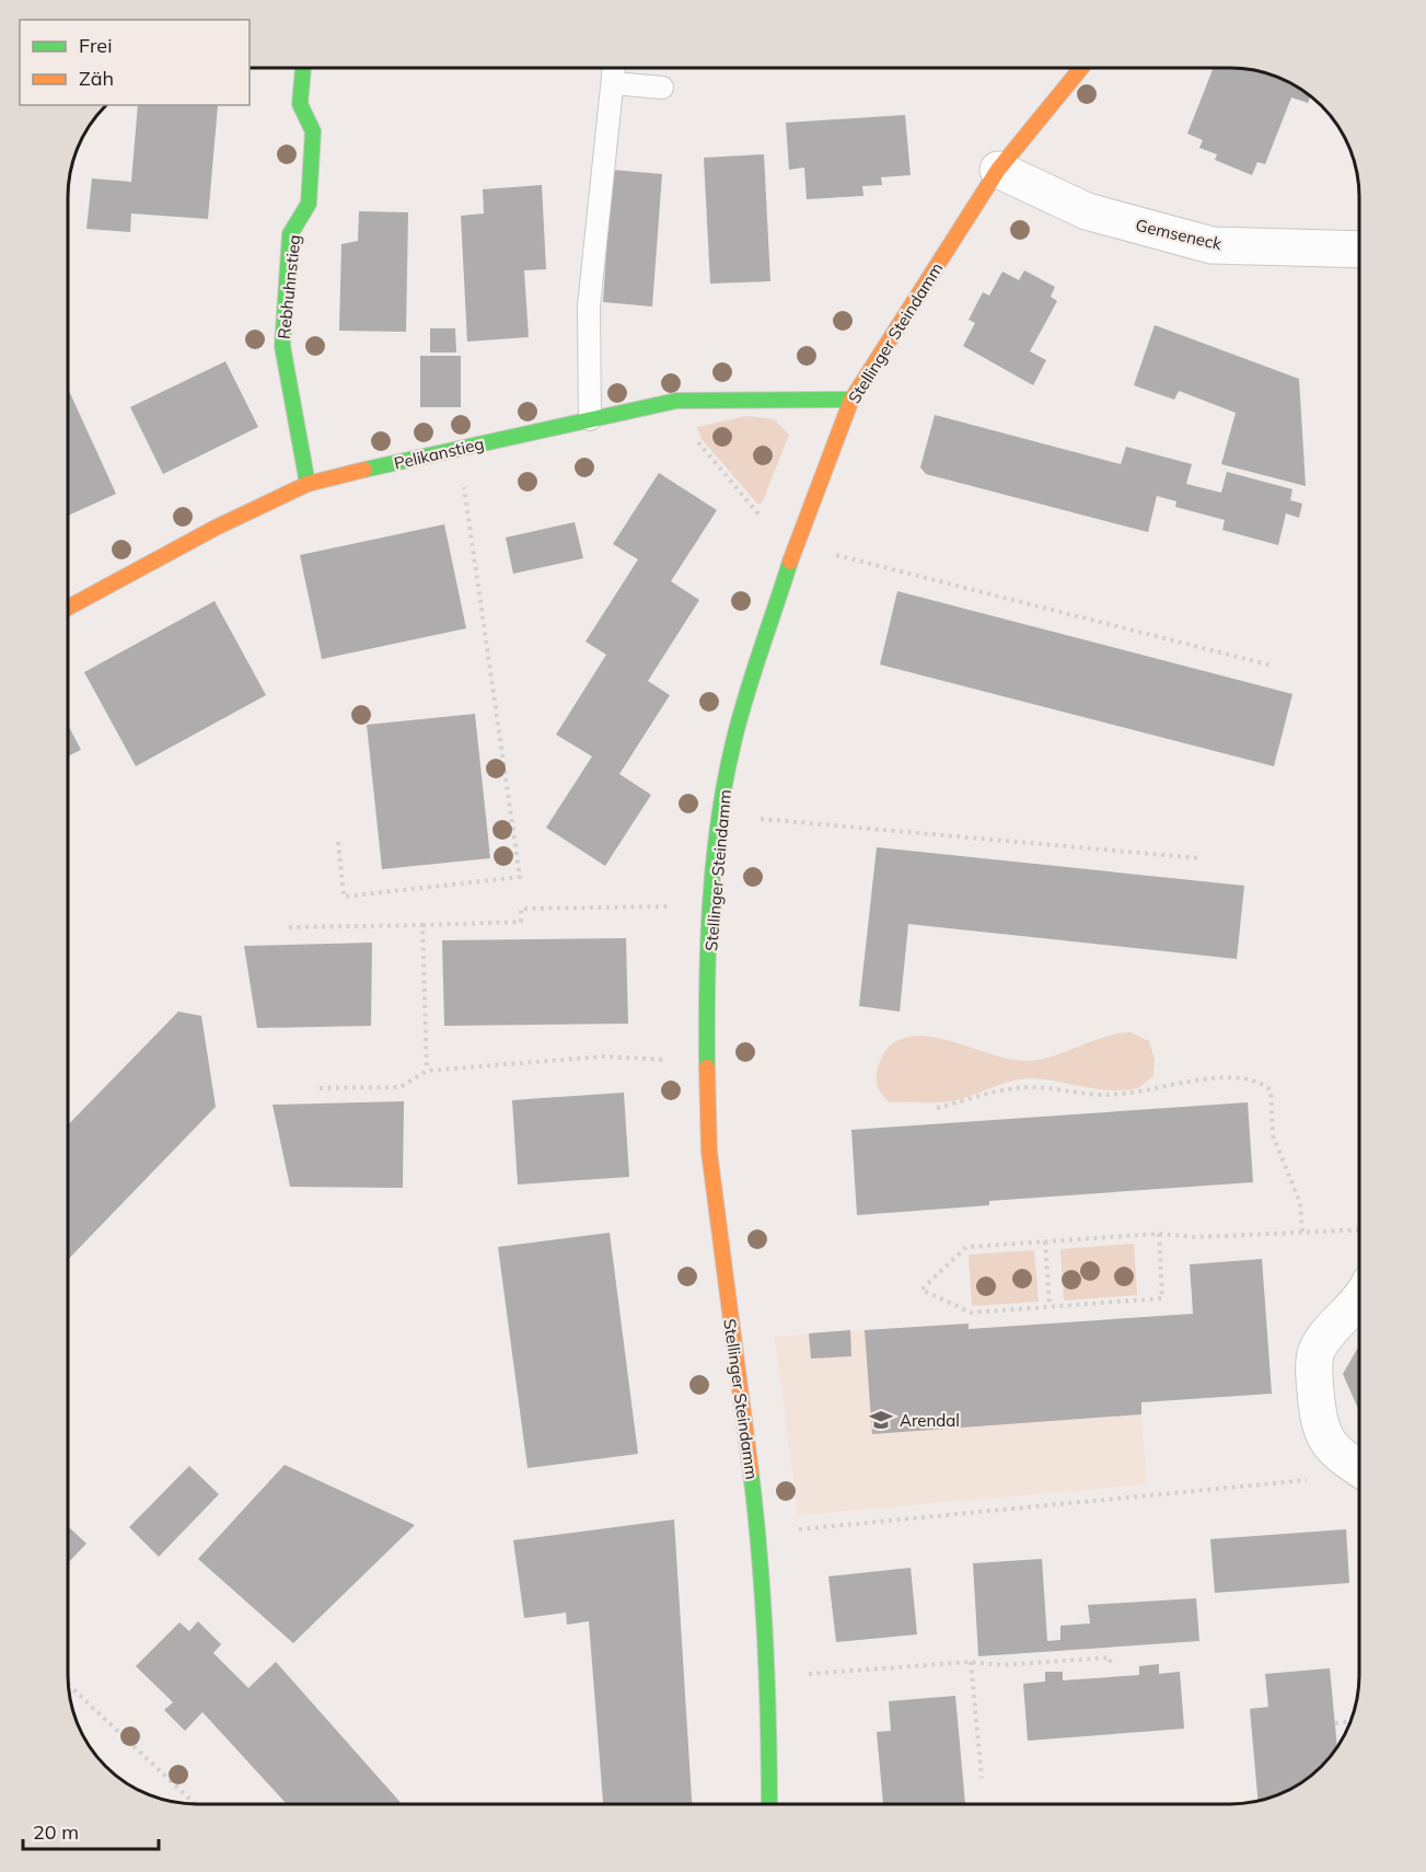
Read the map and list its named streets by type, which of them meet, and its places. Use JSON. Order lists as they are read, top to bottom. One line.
{"streets":{"street":["Gemseneck","Rebhuhnstieg","Stellinger Steindamm","Pelikanstieg"]},"crossings":[["Gemseneck","Stellinger Steindamm"],["Rebhuhnstieg","Pelikanstieg"],["Stellinger Steindamm","Pelikanstieg"]],"places":{"school or university":["Arendal"]},"legend":["Frei","Zäh"],"scale_bar":"20 m"}
